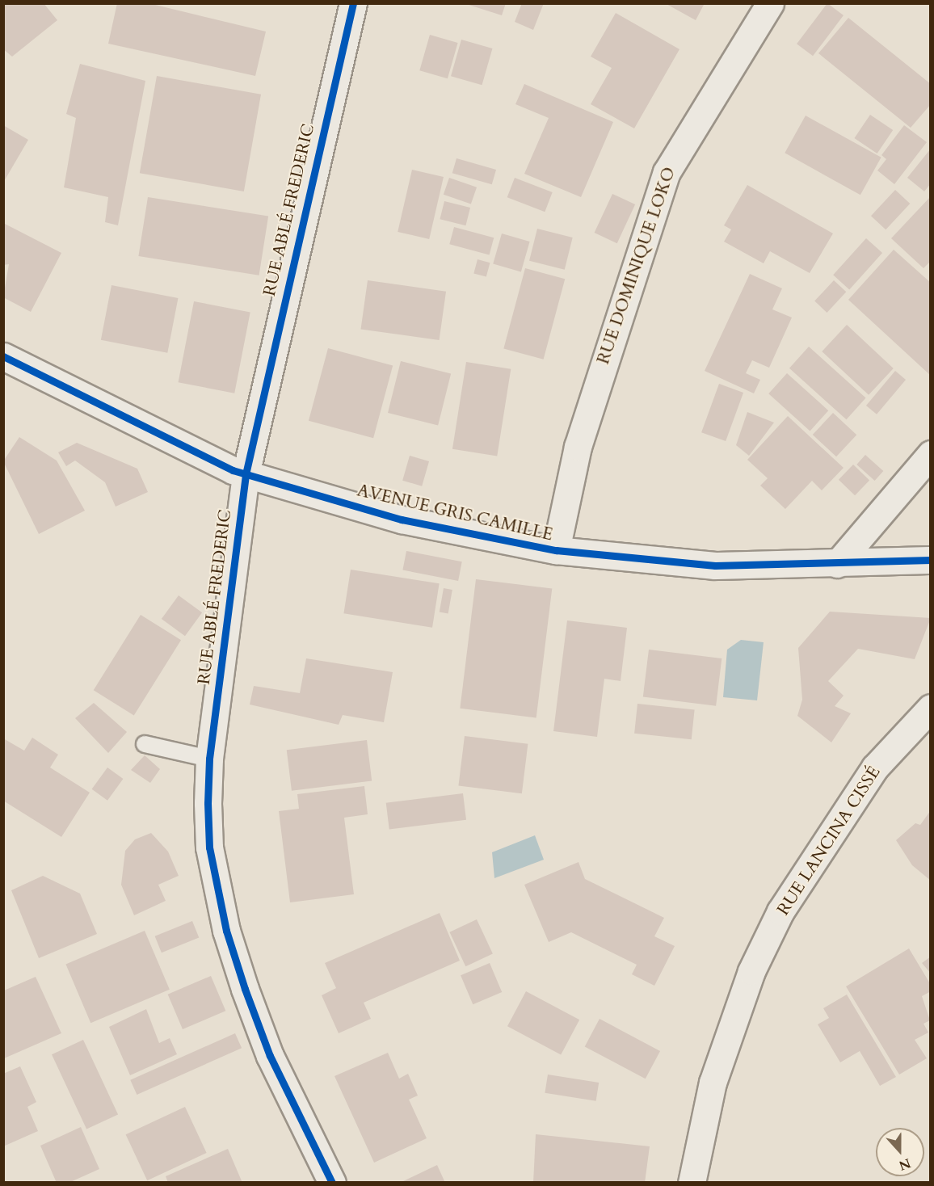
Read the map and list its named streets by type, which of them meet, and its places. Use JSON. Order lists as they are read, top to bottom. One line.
{"streets":{"street":["RUE ABLÉ FREDERIC","RUE DOMINIQUE LOKO","AVENUE GRIS CAMILLE","RUE LANCINA CISSÉ"]},"crossings":[["RUE ABLÉ FREDERIC","AVENUE GRIS CAMILLE"],["RUE DOMINIQUE LOKO","AVENUE GRIS CAMILLE"]],"north":"bottom"}
